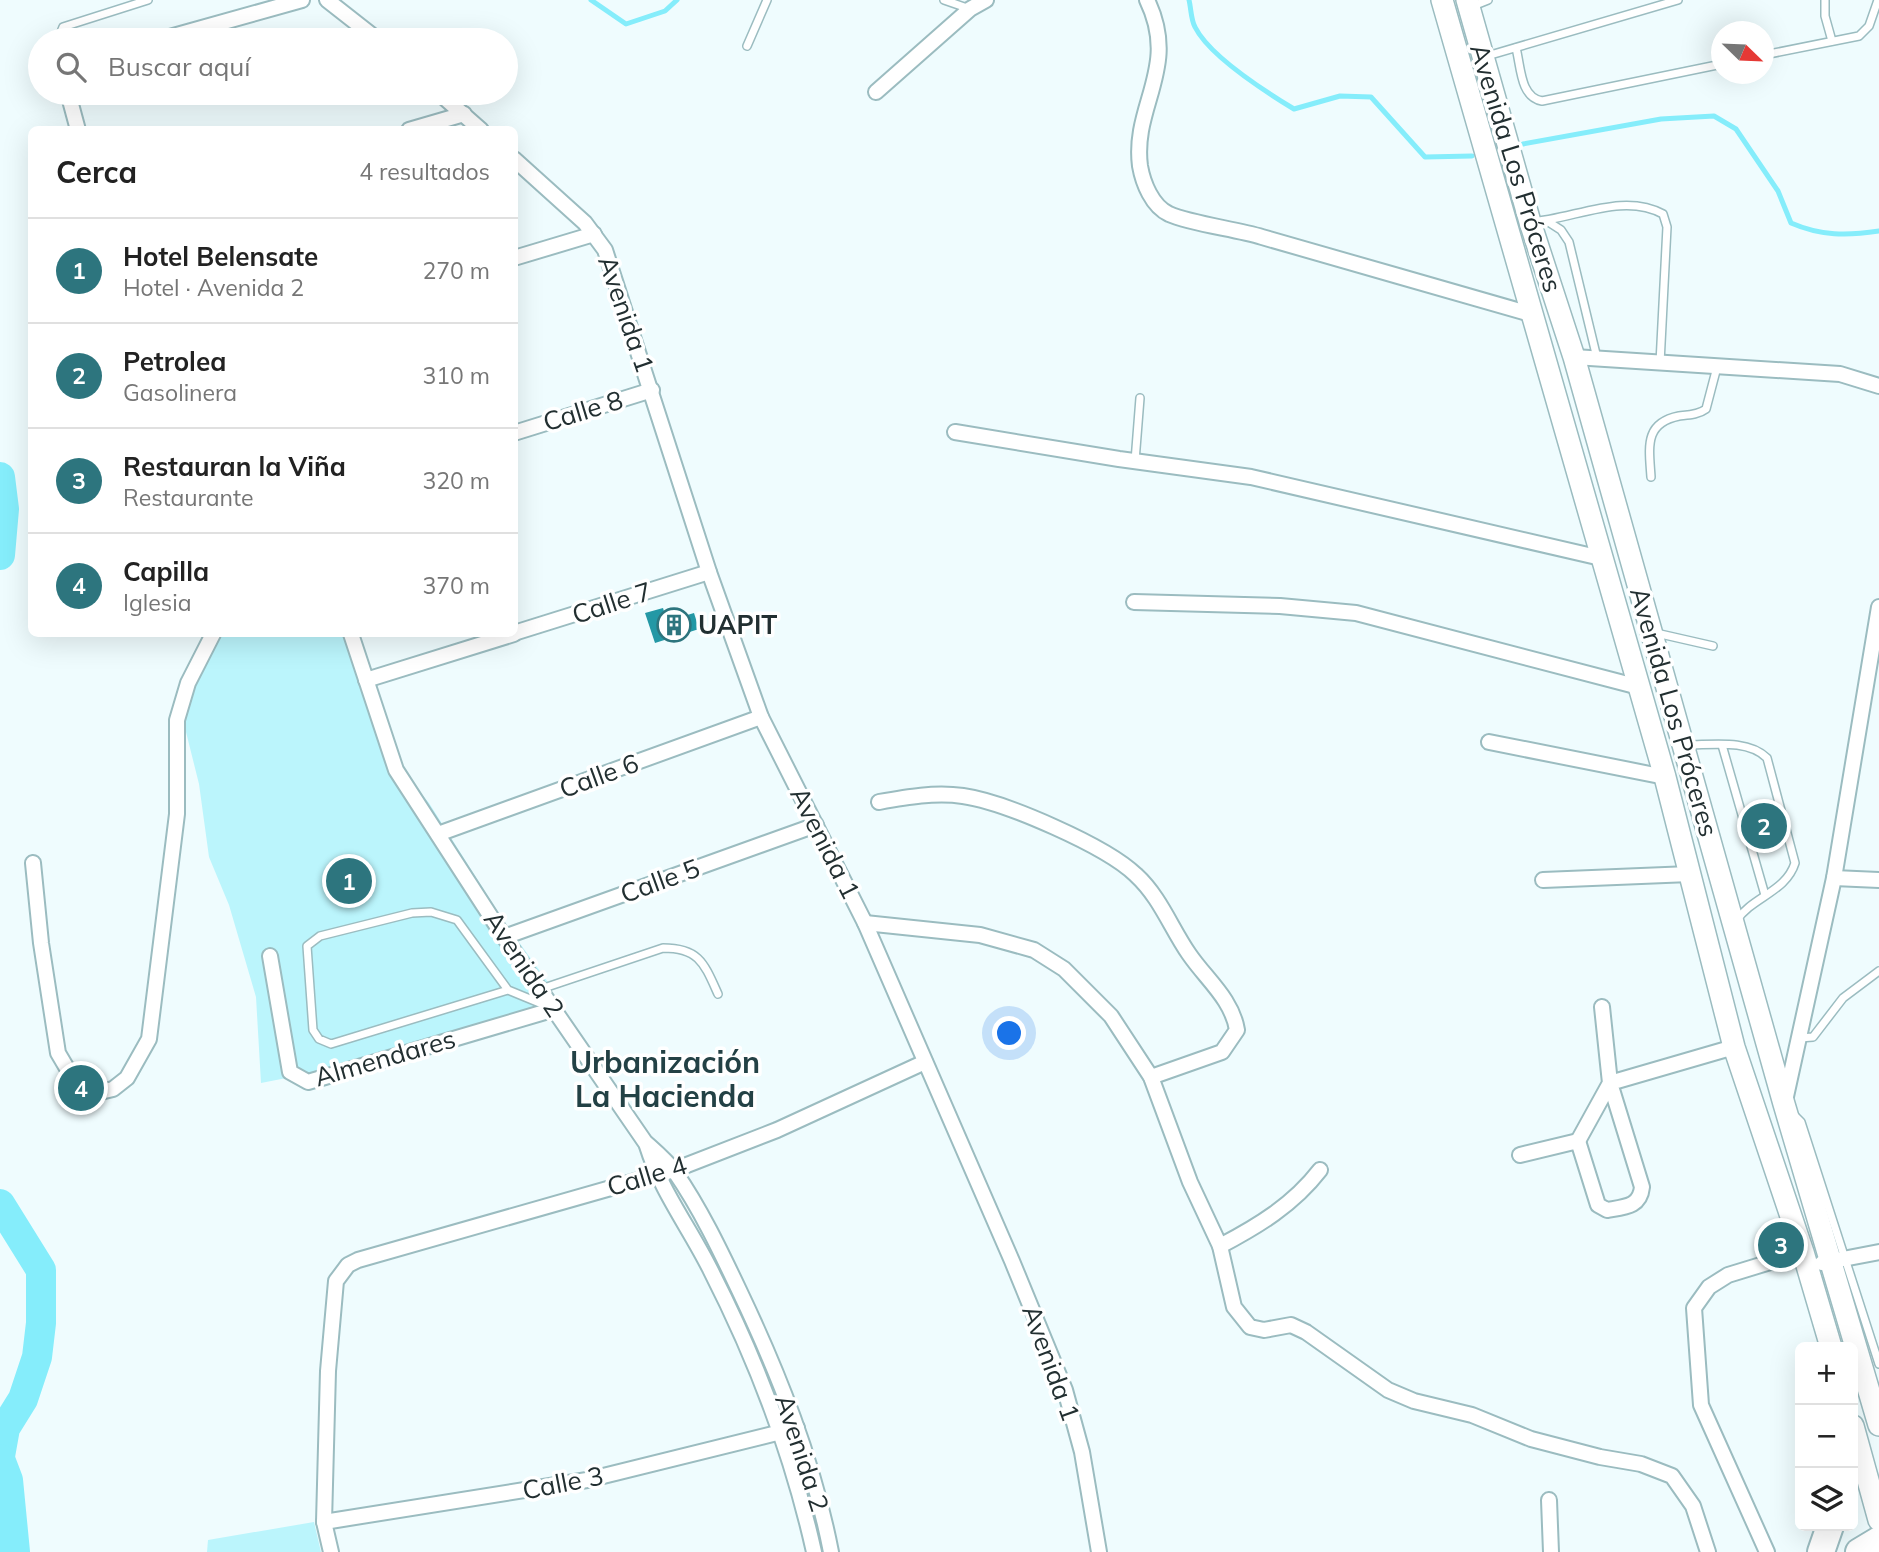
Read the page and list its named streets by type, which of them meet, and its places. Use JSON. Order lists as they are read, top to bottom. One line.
{"streets":{"main road":["Avenida Los Próceres"],"street":["Avenida 1","Calle 8","Calle 7","Calle 6","Calle 5","Avenida 2","Almendares","Calle 4","Calle 3"]},"crossings":[["Avenida 1","Calle 8"],["Avenida 1","Calle 7"],["Avenida 1","Calle 6"],["Avenida 1","Calle 5"],["Avenida 1","Calle 4"],["Calle 7","Avenida 2"],["Calle 6","Avenida 2"],["Calle 5","Avenida 2"],["Avenida 2","Almendares"],["Avenida 2","Calle 4"],["Avenida 2","Calle 3"],["Calle 4","Calle 3"]],"districts":["Urbanización La Hacienda"],"places":{"building":["UAPIT"]},"north":"bottom right","page":{"search":"Buscar aquí","heading":["Cerca","4 resultados"],"list":[{"mark":"1","name":"Hotel Belensate","note":"Hotel · Avenida 2","value":"270 m"},{"mark":"2","name":"Petrolea","note":"Gasolinera","value":"310 m"},{"mark":"3","name":"Restauran la Viña","note":"Restaurante","value":"320 m"},{"mark":"4","name":"Capilla","note":"Iglesia","value":"370 m"}],"pins":["2","1","4","3"],"map_buttons":["+","−"]}}
